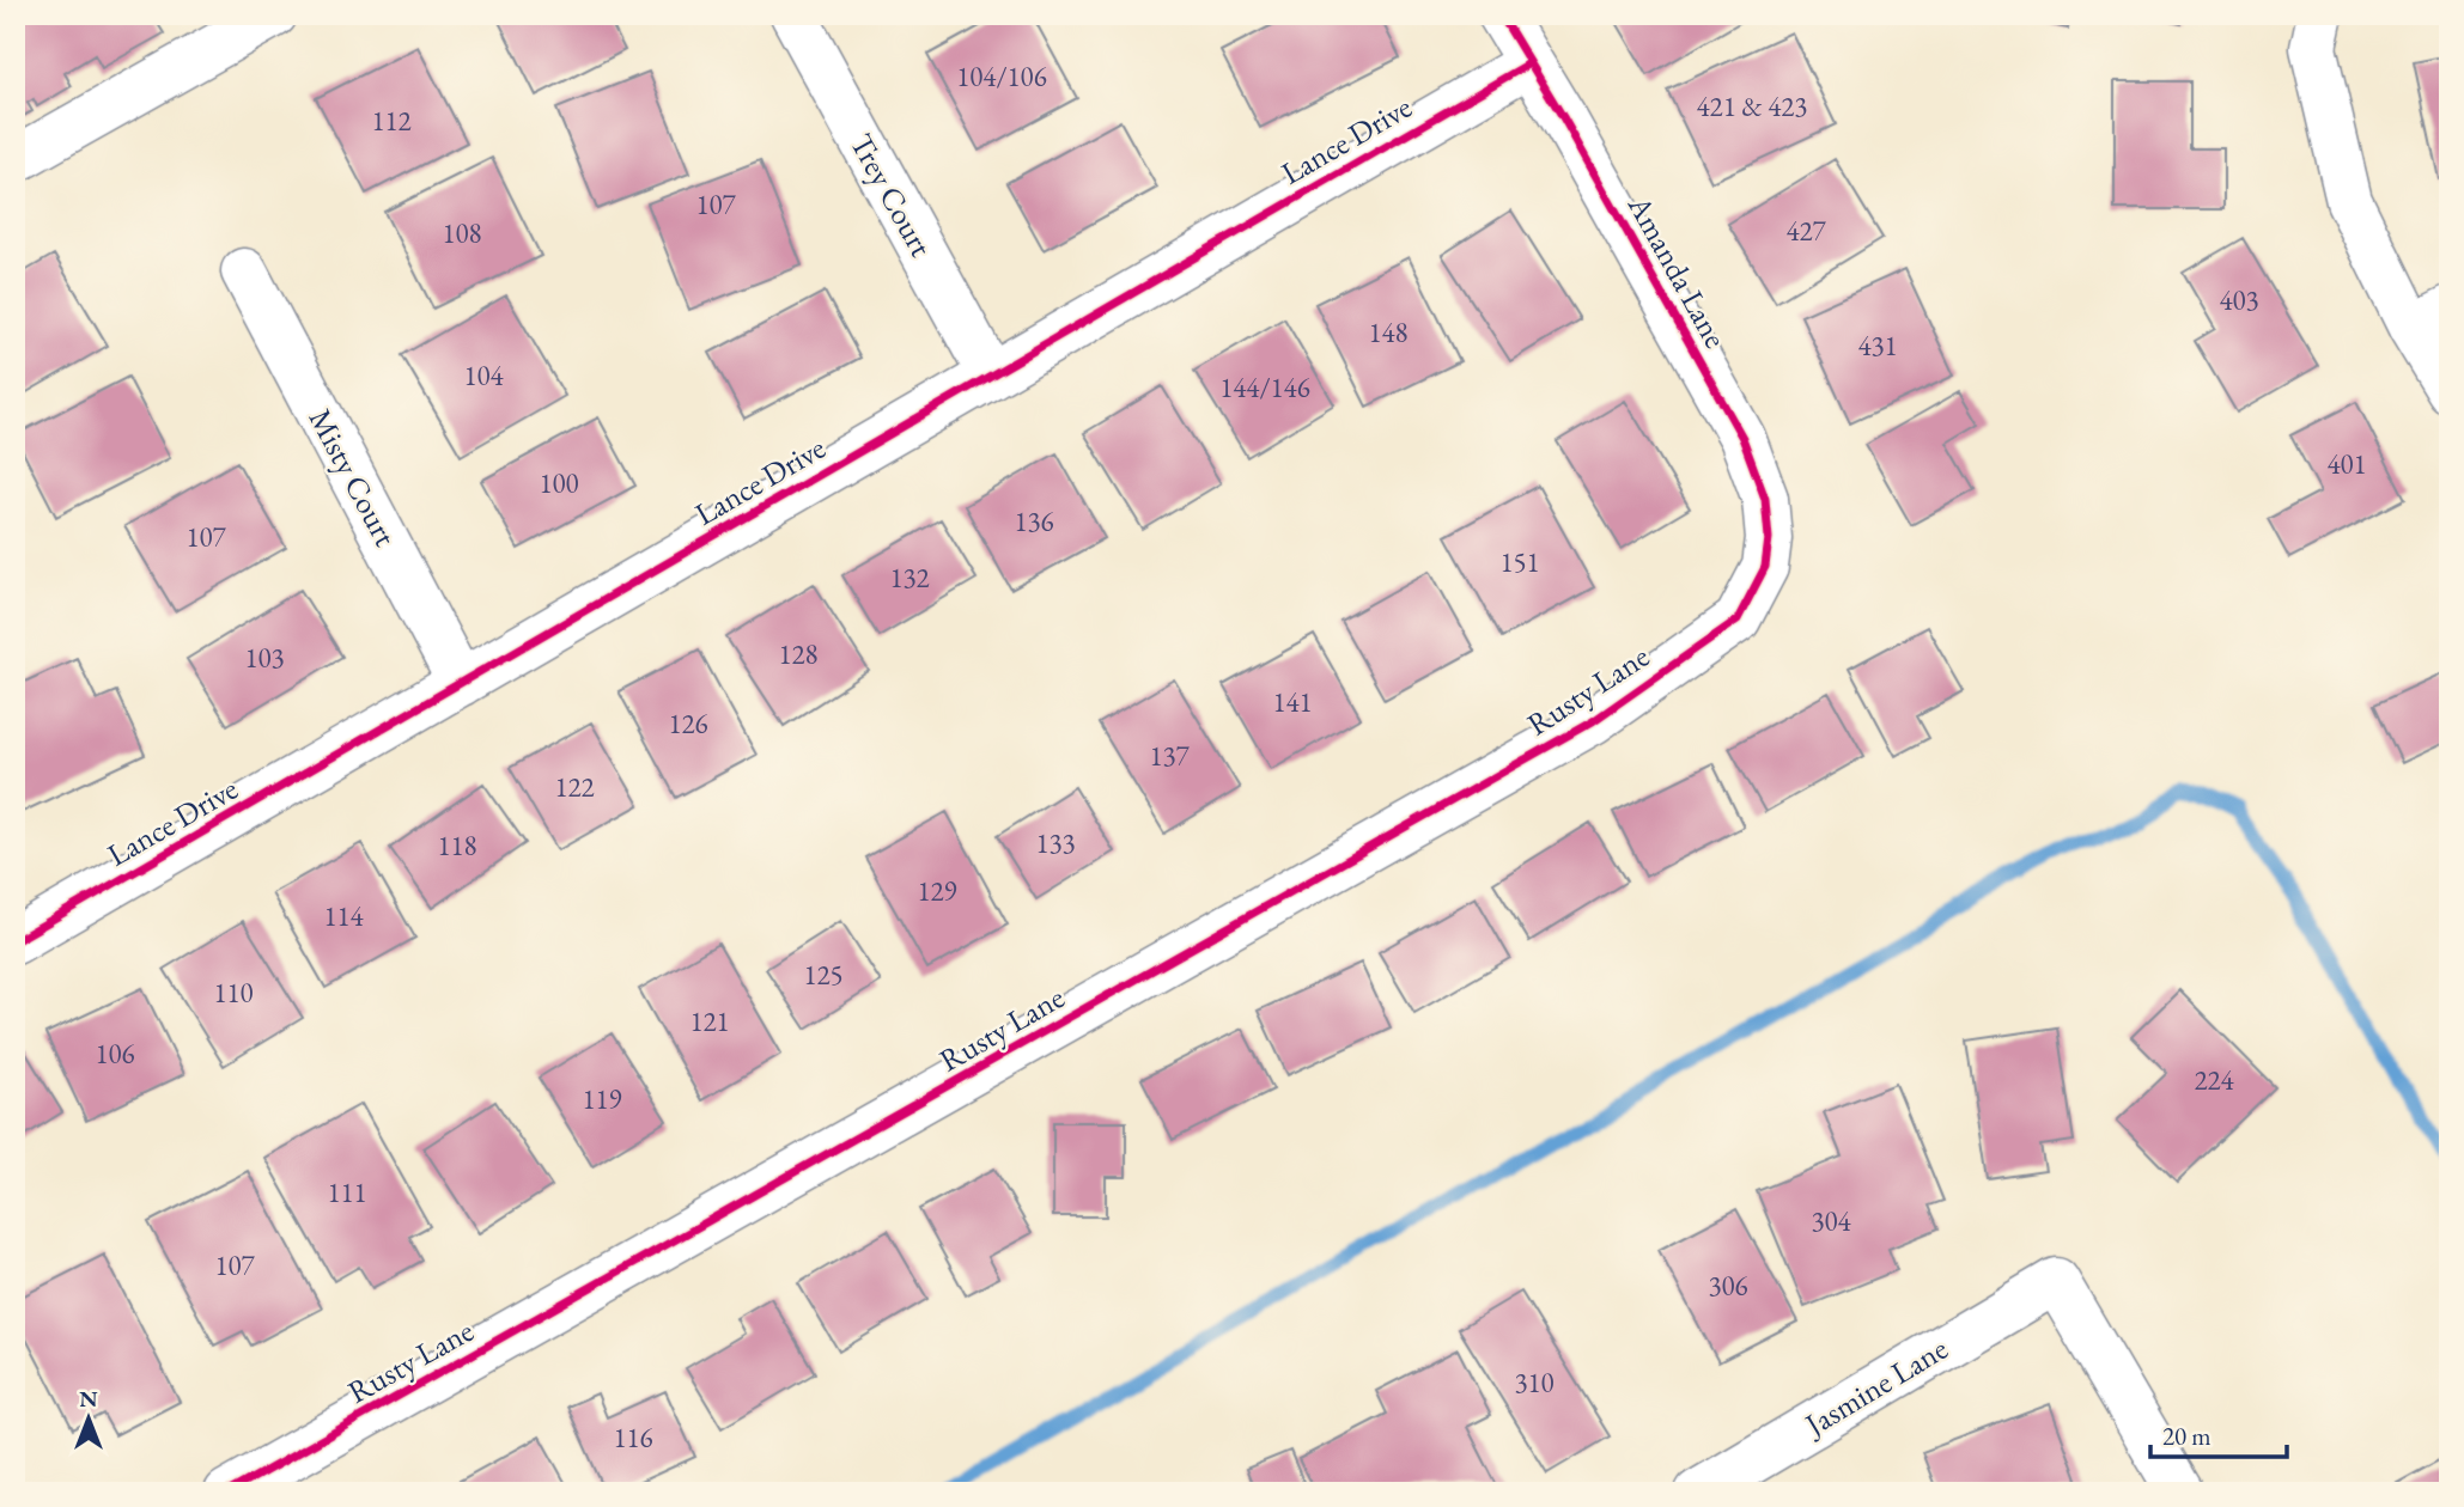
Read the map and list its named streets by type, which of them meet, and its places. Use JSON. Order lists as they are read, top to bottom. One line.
{"streets":{"street":["Lance Drive","Trey Court","Amanda Lane","Misty Court","Rusty Lane","Jasmine Lane"]},"crossings":[["Lance Drive","Trey Court"],["Lance Drive","Amanda Lane"],["Lance Drive","Misty Court"],["Amanda Lane","Rusty Lane"]],"house_numbers":["104/106","421 & 423","112","107","427","108","403","148","431","104","144/146","401","100","136","107","151","132","128","103","141","126","137","122","133","118","129","114","125","110","121","106","224","119","111","304","107","306","310","116"],"scale_bar":"20 m","north":"top"}
